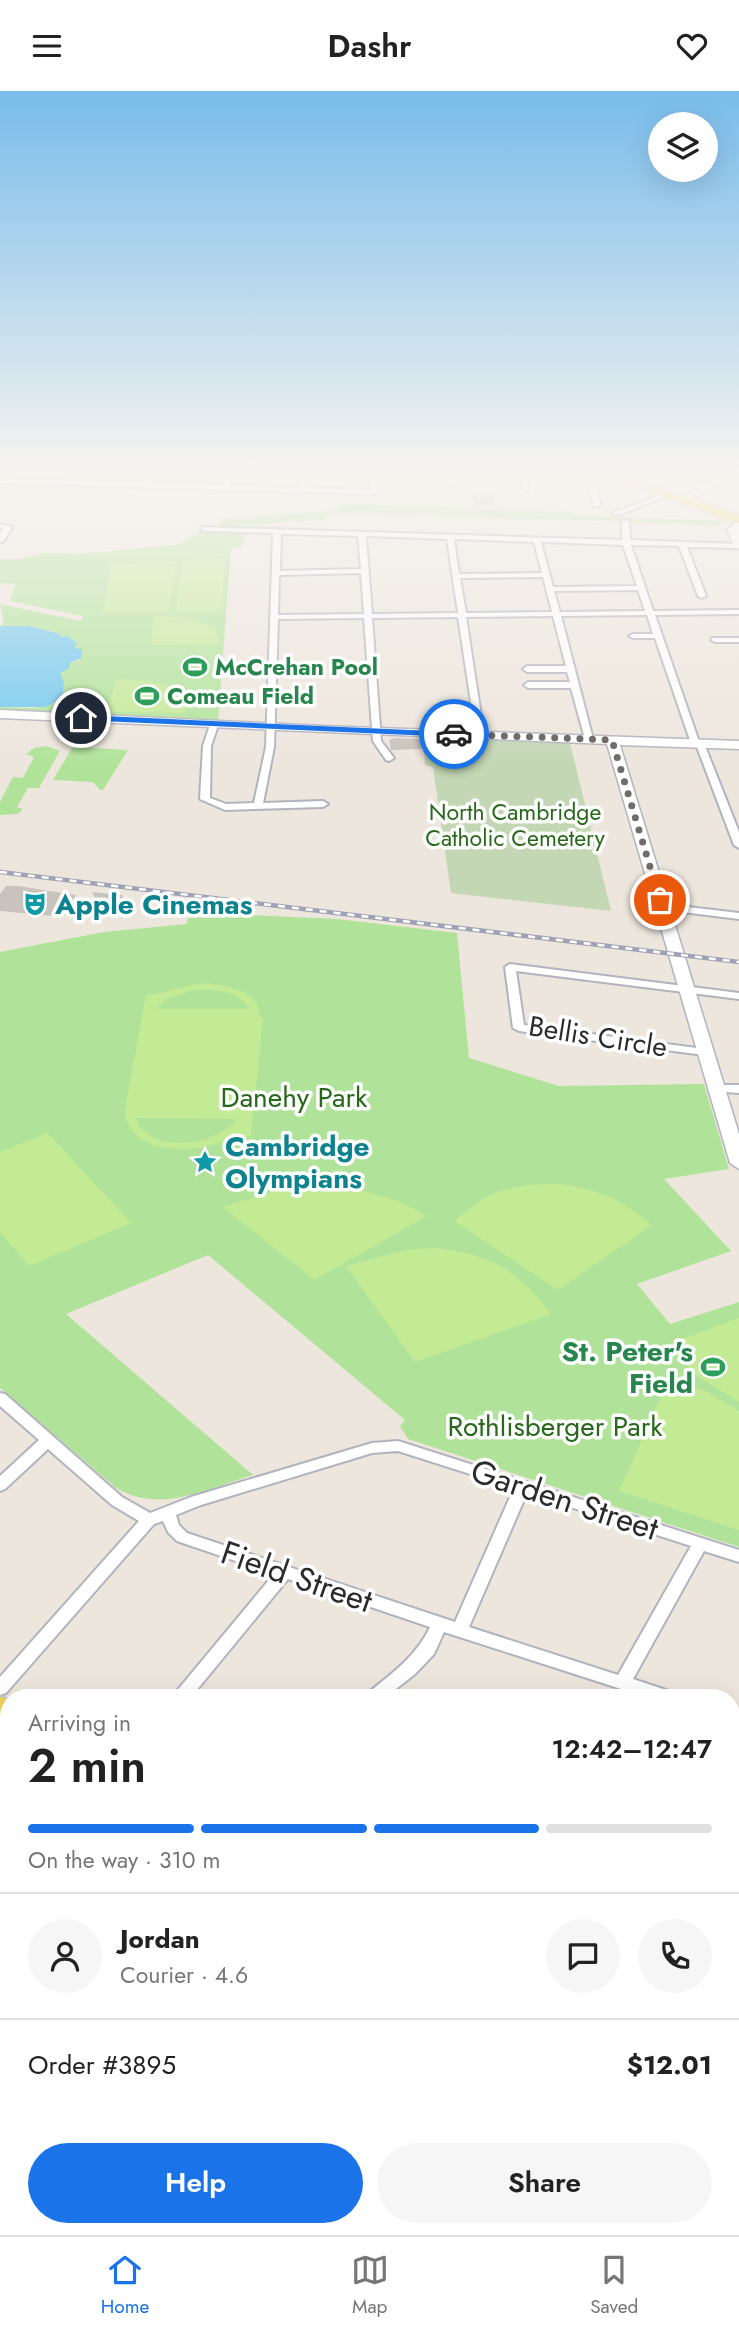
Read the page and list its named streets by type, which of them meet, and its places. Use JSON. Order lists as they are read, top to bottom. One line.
{"streets":{"street":["Bellis Circle","Garden Street","Field Street"]},"crossings":[["Garden Street","Field Street"]],"parks":["North Cambridge Catholic Cemetery","Danehy Park","Rothlisberger Park"],"places":{"sports":["McCrehan Pool","Comeau Field","St. Peter's Field"],"theatre":["Apple Cinemas"],"place":["Cambridge Olympians"]},"page":{"header":"Dashr","heading":["2 min","Arriving in","12:42–12:47"],"panel":["Jordan","Courier · 4.6","Order #3895","$12.01"],"bar":"On the way · 310 m","buttons":["Help","Share"],"tabs":["Home","Map","Saved"]}}
